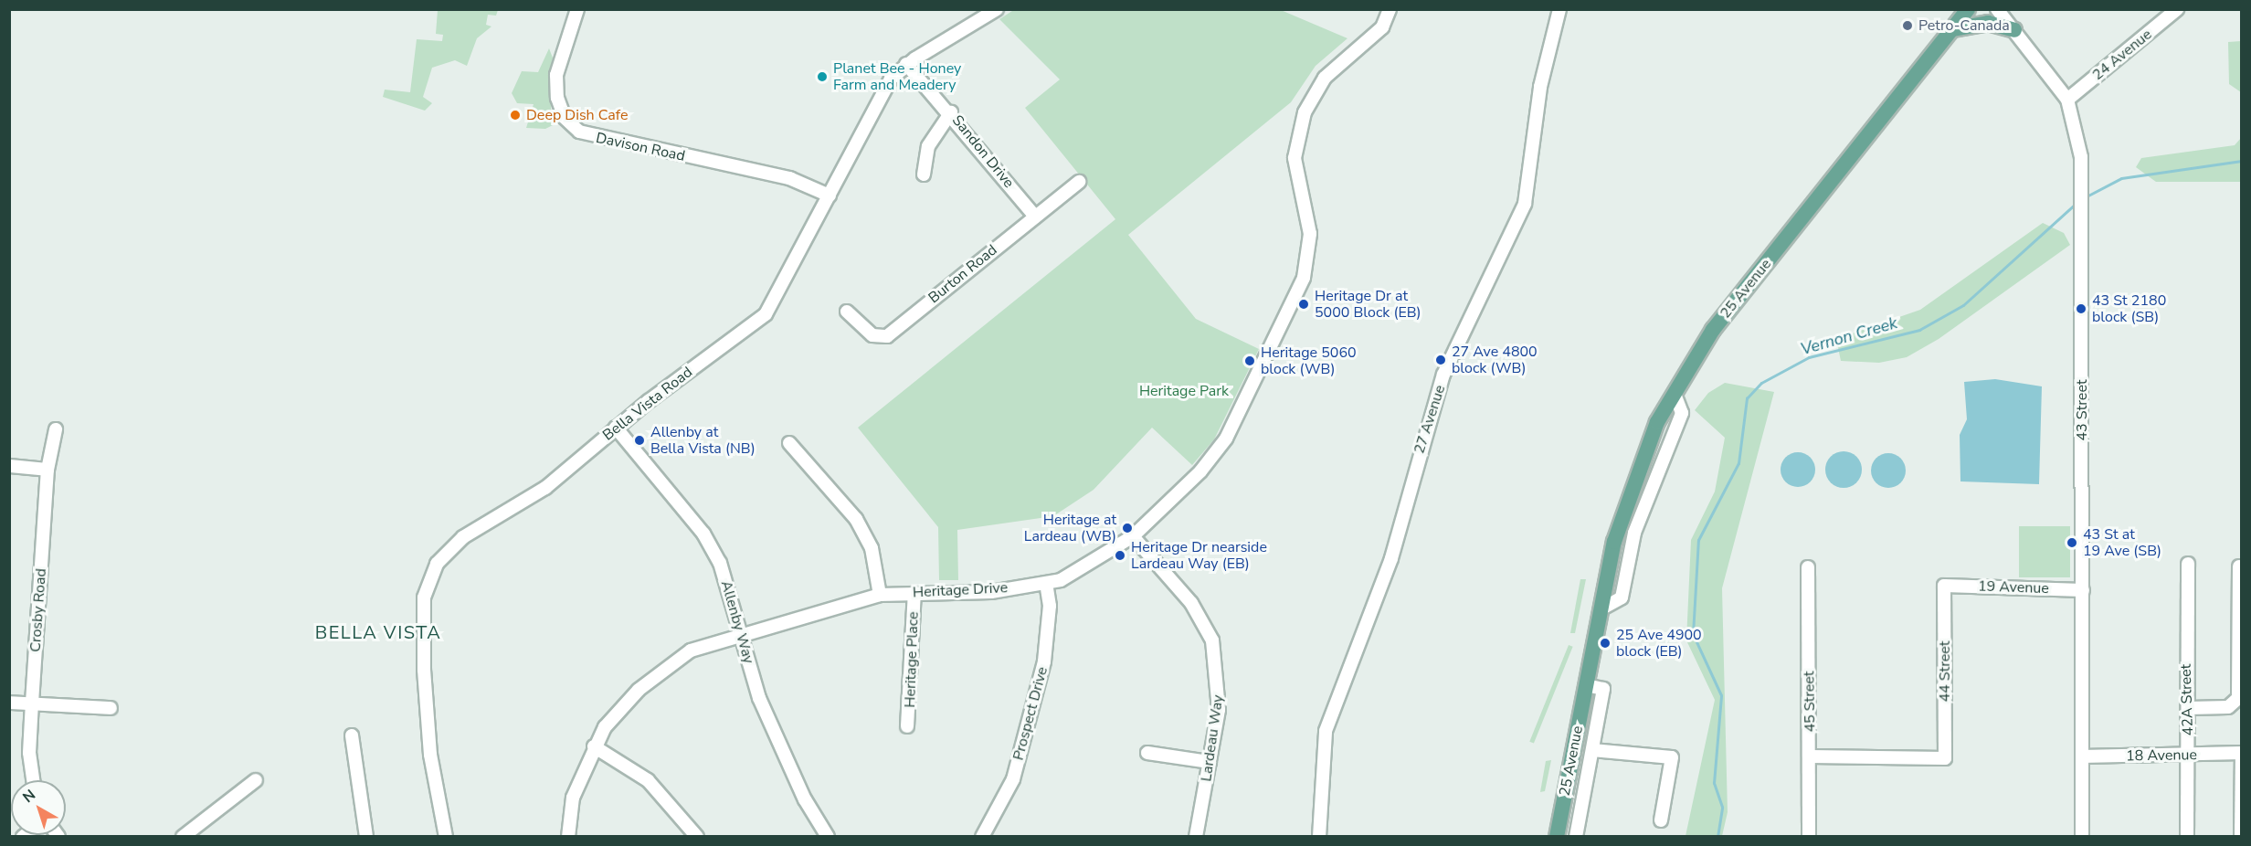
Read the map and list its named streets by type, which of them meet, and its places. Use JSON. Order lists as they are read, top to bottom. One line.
{"streets":{"main road":["25 Avenue"],"street":["24 Avenue","Davison Road","Sandon Drive","Burton Road","Bella Vista Road","43 Street","27 Avenue","19 Avenue","Heritage Drive","Crosby Road","Allenby Way","Heritage Place","44 Street","42A Street","45 Street","Prospect Drive","Lardeau Way","18 Avenue"]},"crossings":[["24 Avenue","43 Street"],["Davison Road","Bella Vista Road"],["Sandon Drive","Burton Road"],["Sandon Drive","Bella Vista Road"],["Bella Vista Road","Allenby Way"],["43 Street","19 Avenue"],["43 Street","18 Avenue"],["19 Avenue","44 Street"],["Heritage Drive","Allenby Way"],["Heritage Drive","Heritage Place"],["Heritage Drive","Prospect Drive"],["Heritage Drive","Lardeau Way"],["44 Street","45 Street"],["42A Street","18 Avenue"]],"districts":["BELLA VISTA"],"water":["Vernon Creek"],"parks":["Heritage Park"],"places":["Petro-Canada","Planet Bee - Honey Farm and Meadery","Deep Dish Cafe","Heritage Dr at 5000 Block (EB)","43 St 2180 block (SB)","27 Ave 4800 block (WB)","Heritage 5060 block (WB)","Allenby at Bella Vista (NB)","Heritage at Lardeau (WB)","43 St at 19 Ave (SB)","Heritage Dr nearside Lardeau Way (EB)","25 Ave 4900 block (EB)"],"north":"top left"}
